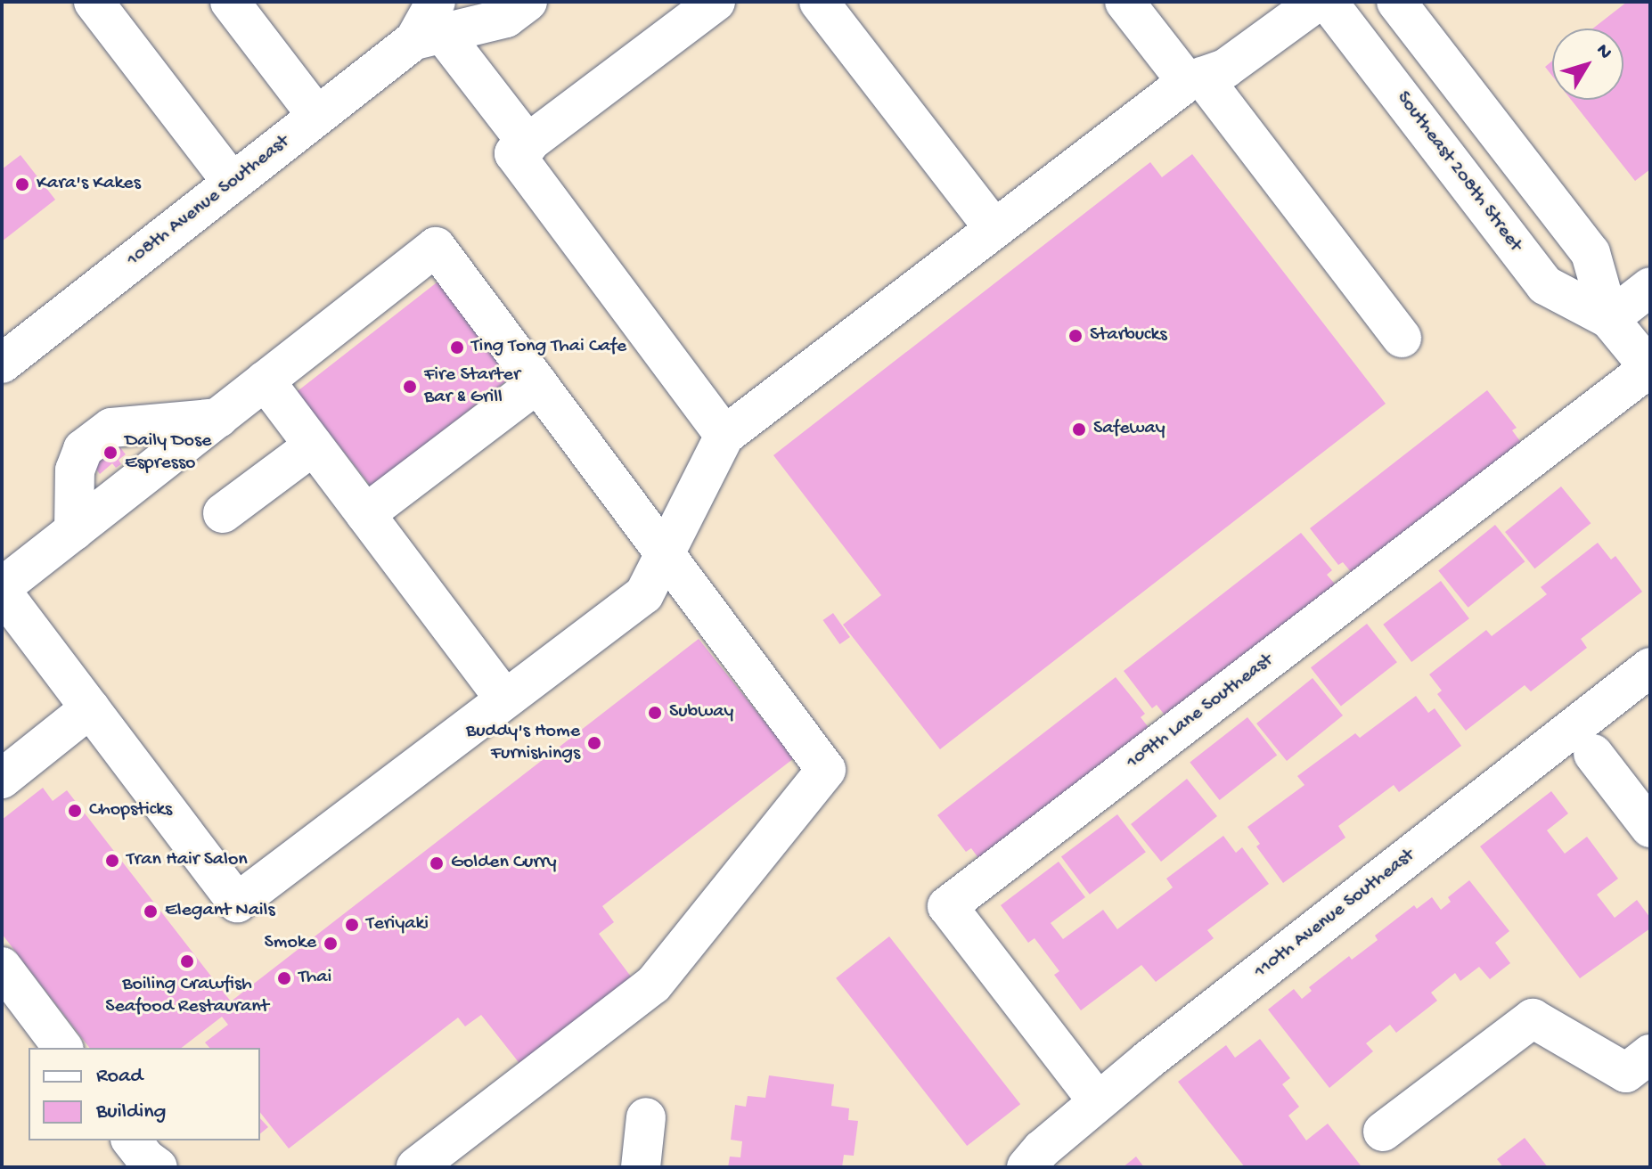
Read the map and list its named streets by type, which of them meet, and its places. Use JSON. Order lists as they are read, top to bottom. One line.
{"streets":{"main road":["Southeast 208th Street","108th Avenue Southeast","109th Lane Southeast","110th Avenue Southeast"]},"crossings":[["Southeast 208th Street","109th Lane Southeast"],["109th Lane Southeast","110th Avenue Southeast"]],"places":["Kara's Kakes","Starbucks","Ting Tong Thai Cafe","Fire Starter Bar & Grill","Safeway","Daily Dose Espresso","Subway","Buddy's Home Furnishings","Chopsticks","Tran Hair Salon","Golden Curry","Elegant Nails","Teriyaki","Smoke","Boiling Crawfish Seafood Restaurant","Thai"],"legend":["Road","Building"],"north":"top right"}
